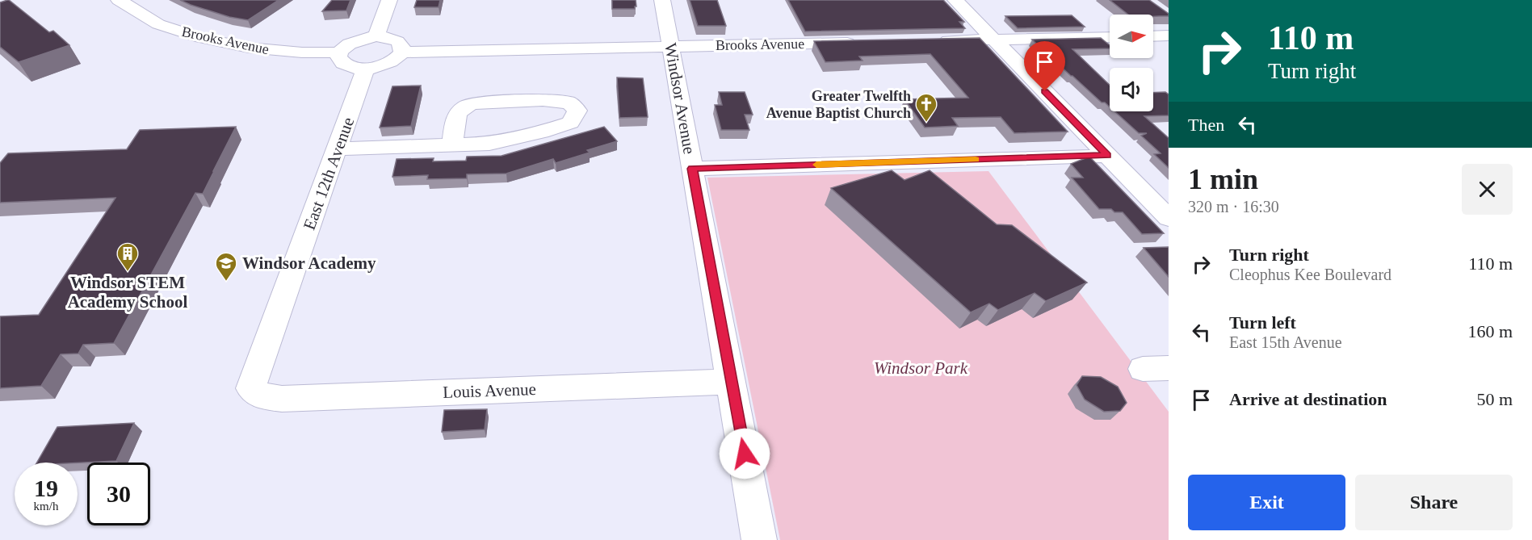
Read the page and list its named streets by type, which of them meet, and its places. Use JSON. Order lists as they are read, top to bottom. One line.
{"streets":{"street":["Brooks Avenue","Windsor Avenue","East 12th Avenue","Louis Avenue"]},"crossings":[["Brooks Avenue","Windsor Avenue"],["Windsor Avenue","Louis Avenue"],["East 12th Avenue","Louis Avenue"]],"parks":["Windsor Park"],"places":{"church":["Greater Twelfth Avenue Baptist Church"],"building":["Windsor STEM Academy School"],"school or university":["Windsor Academy"]},"north":"right","page":{"turn":["110 m","Turn right"],"then":"Then","heading":["1 min","320 m · 16:30"],"list":[{"name":"Turn right","note":"Cleophus Kee Boulevard","value":"110 m"},{"name":"Turn left","note":"East 15th Avenue","value":"160 m"},{"name":"Arrive at destination","value":"50 m"}],"speed":"19 km/h","limit":"30","buttons":["Exit","Share"]}}
